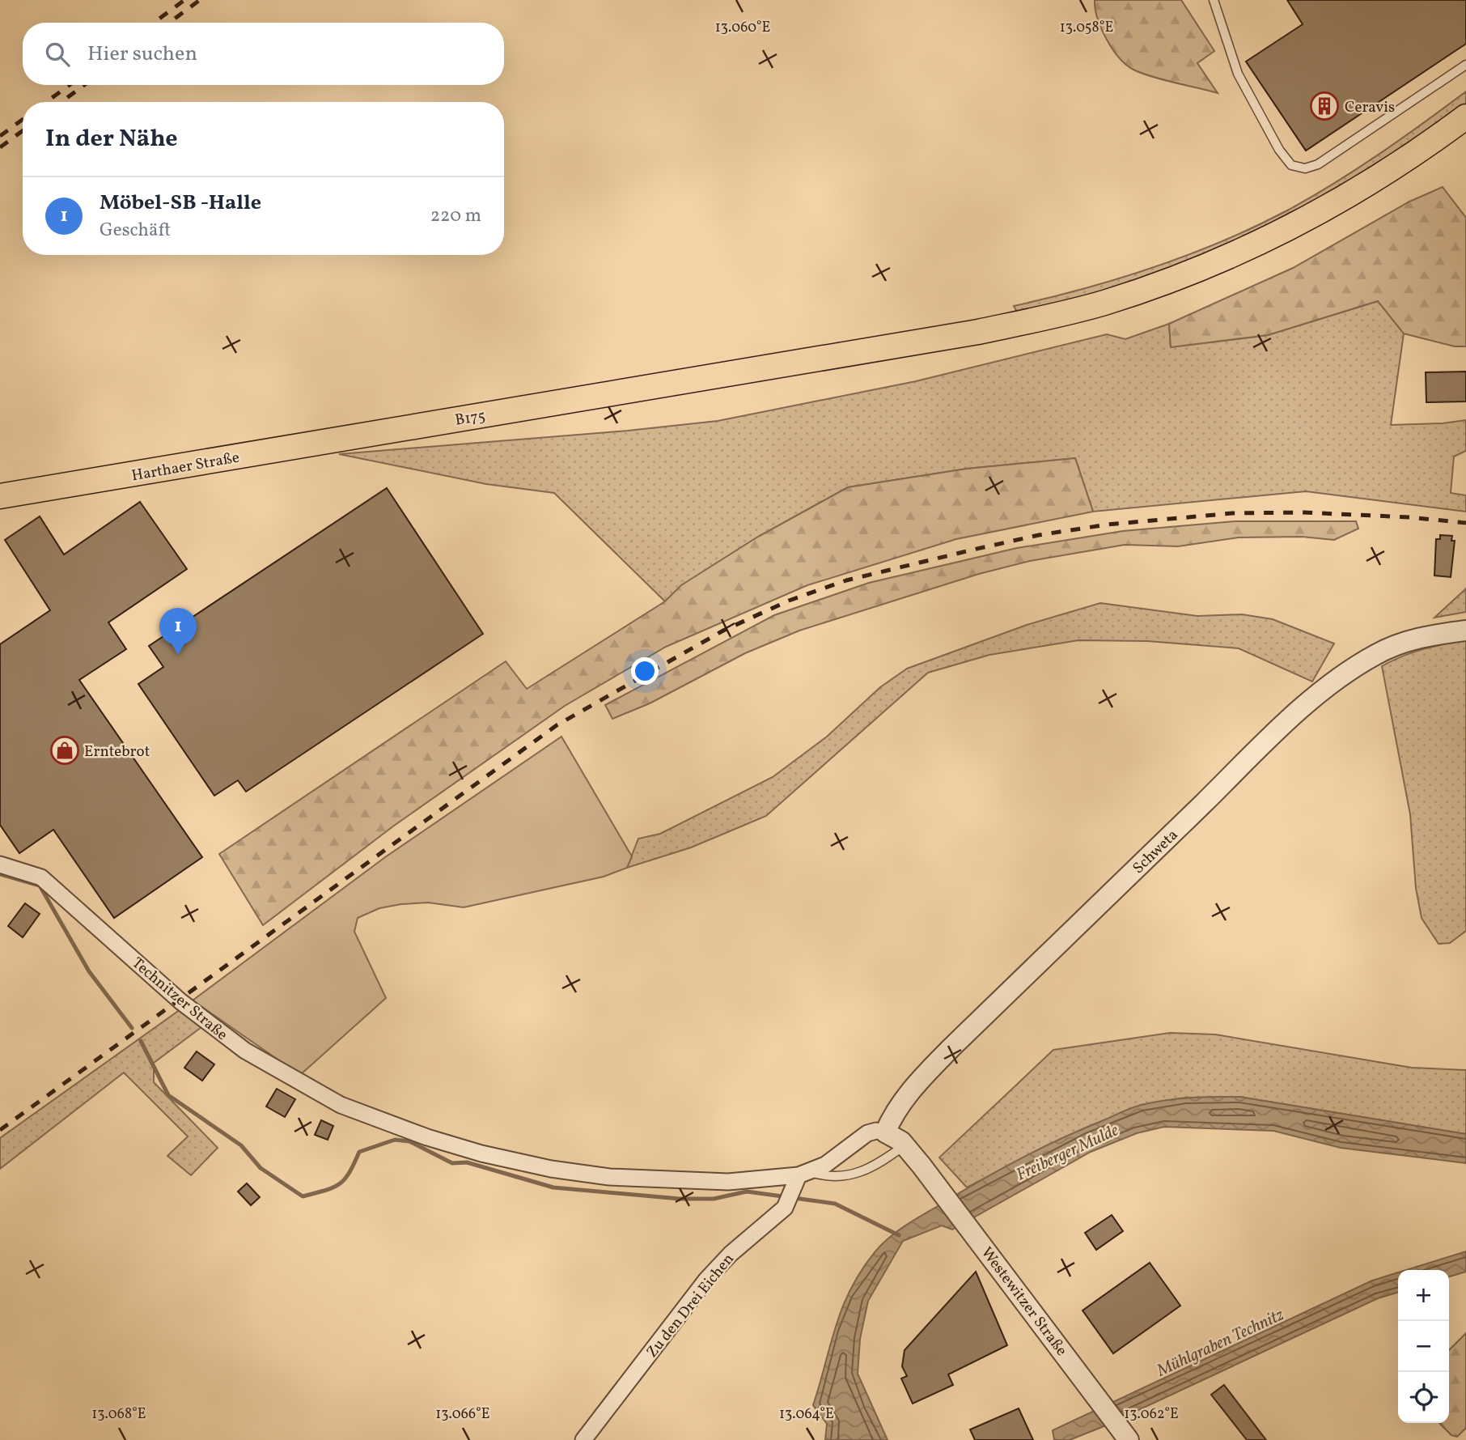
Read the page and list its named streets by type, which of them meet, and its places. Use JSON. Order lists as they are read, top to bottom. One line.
{"streets":{"main road":["B175","Harthaer Straße"],"street":["Schweta","Technitzer Straße","Westewitzer Straße","Zu den Drei Eichen"]},"crossings":[["B175","Harthaer Straße"],["Schweta","Westewitzer Straße"],["Technitzer Straße","Zu den Drei Eichen"]],"water":["Freiberger Mulde","Mühlgraben Technitz"],"places":{"building":["Ceravis"],"shop":["Erntebrot"]},"page":{"search":"Hier suchen","heading":"In der Nähe","list":[{"mark":"1","name":"Möbel-SB -Halle","note":"Geschäft","value":"220 m"}],"pins":"1","map_buttons":["+","−"]},"coordinates":["13.060°E","13.058°E","13.068°E","13.066°E","13.064°E","13.062°E"]}
